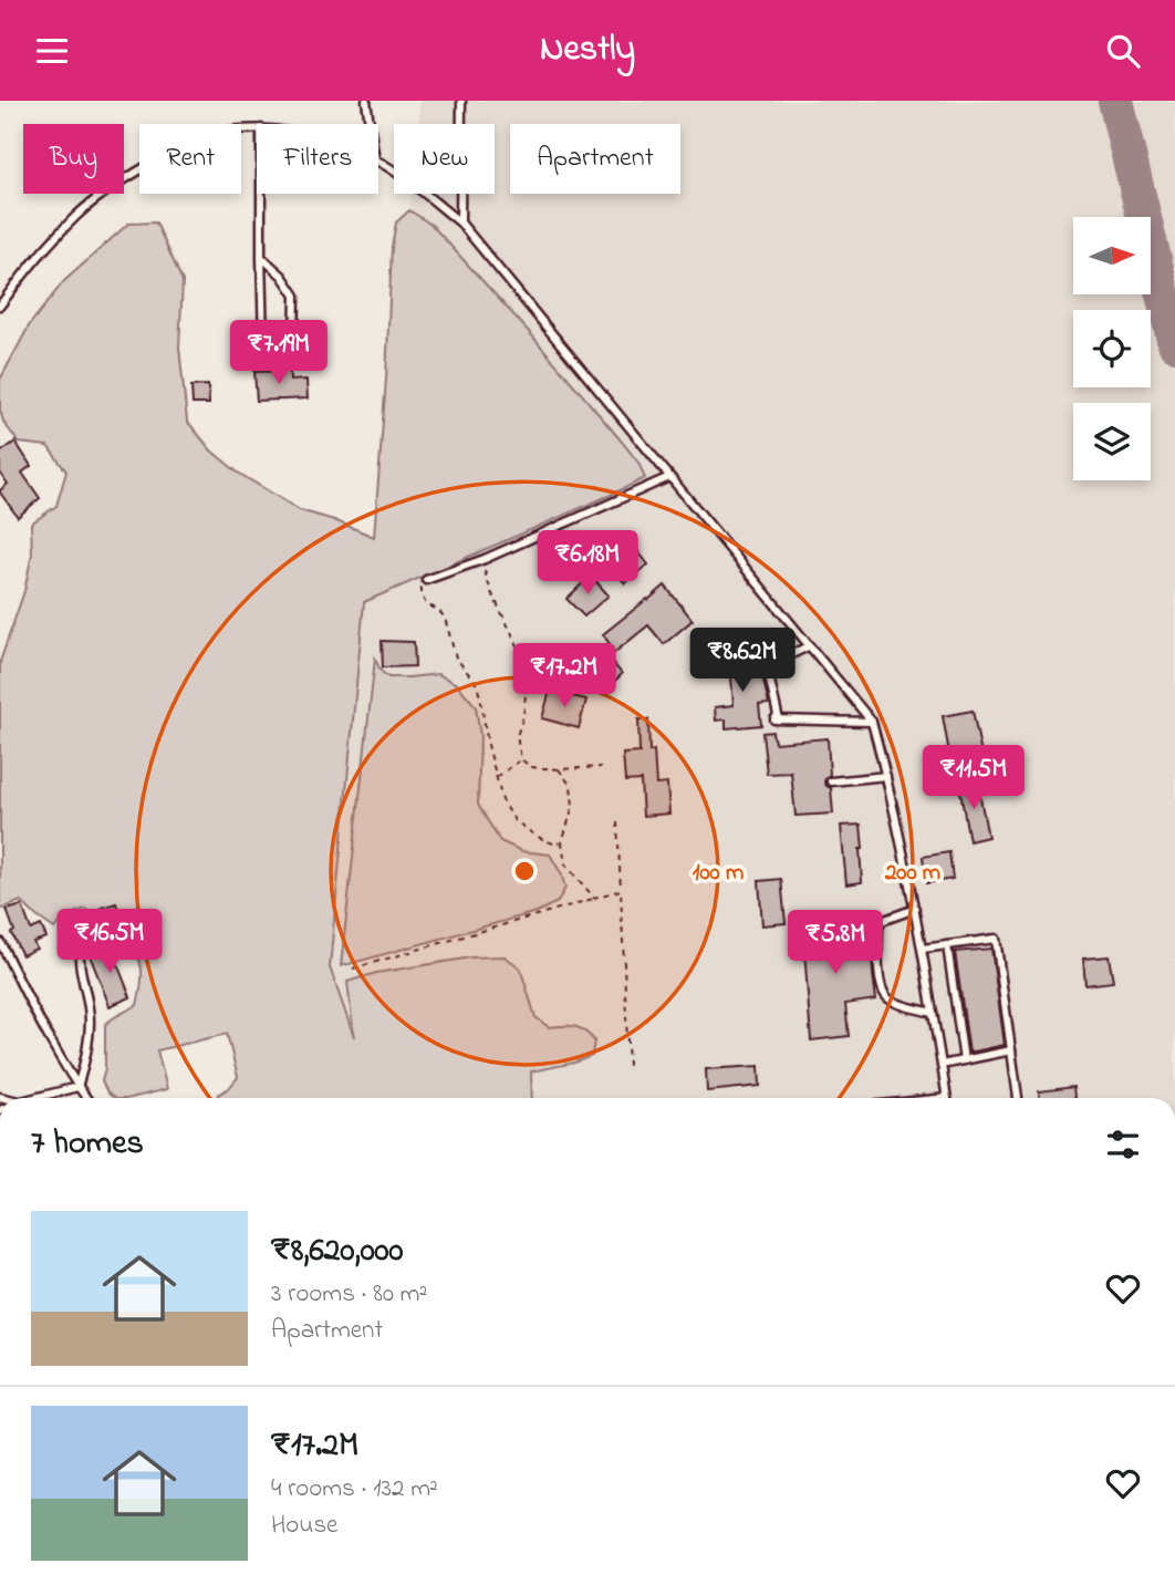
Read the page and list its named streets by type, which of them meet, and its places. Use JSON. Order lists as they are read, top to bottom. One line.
{"north":"right","page":{"header":"Nestly","chip":["Buy","Rent","Filters","New","Apartment"],"price":["₹7.19M","₹6.18M","₹8.62M","₹17.2M","₹11.5M","₹16.5M","₹5.8M"],"heading":"7 homes","list":[{"name":"₹8,620,000","note":"3 rooms · 80 m² · Apartment"},{"name":"₹17.2M","note":"4 rooms · 132 m² · House"}]},"rings":["100 m","200 m"]}
